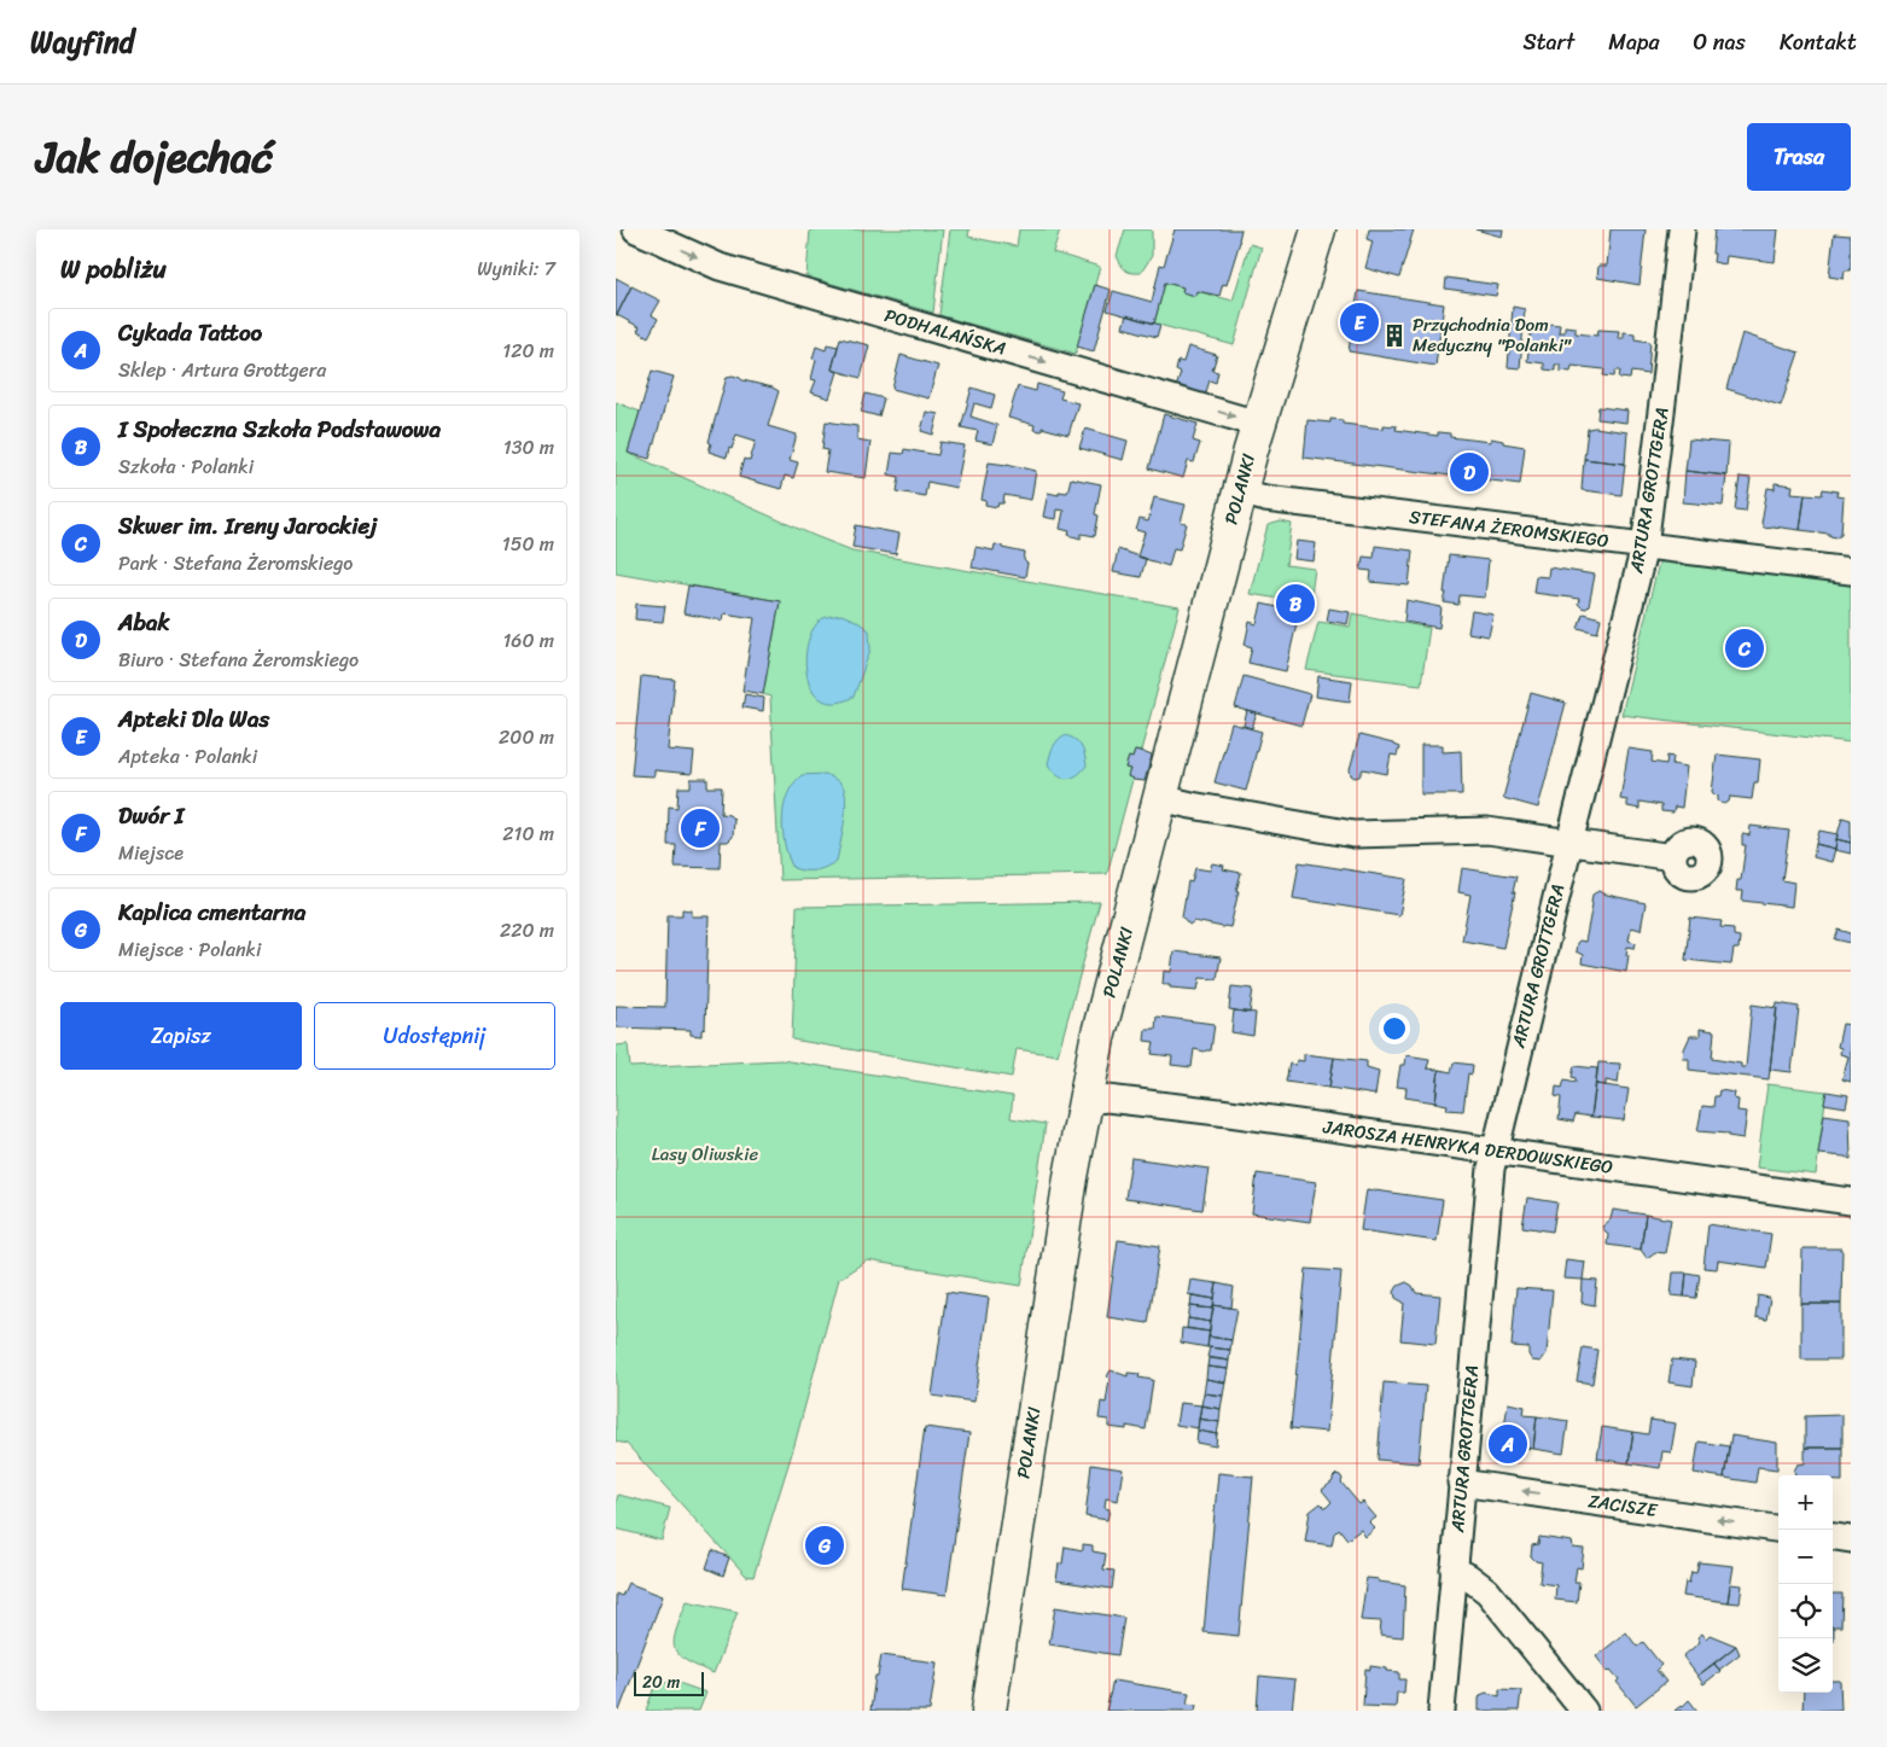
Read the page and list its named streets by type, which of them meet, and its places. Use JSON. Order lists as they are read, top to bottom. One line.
{"streets":{"street":["PODHALAŃSKA","POLANKI","ARTURA GROTTGERA","STEFANA ŻEROMSKIEGO","JAROSZA HENRYKA DERDOWSKIEGO","ZACISZE"]},"crossings":[["PODHALAŃSKA","POLANKI"],["POLANKI","STEFANA ŻEROMSKIEGO"],["POLANKI","JAROSZA HENRYKA DERDOWSKIEGO"],["ARTURA GROTTGERA","STEFANA ŻEROMSKIEGO"],["ARTURA GROTTGERA","JAROSZA HENRYKA DERDOWSKIEGO"],["ARTURA GROTTGERA","ZACISZE"]],"one_way":["PODHALAŃSKA","ZACISZE"],"parks":["Lasy Oliwskie"],"places":{"building":["Przychodnia Dom Medyczny \"Polanki\""]},"scale_bar":"20 m","page":{"header":"Wayfind","nav":["Start","Mapa","O nas","Kontakt"],"title":"Jak dojechać","buttons":["Trasa",["Zapisz","Udostępnij"]],"heading":["W pobliżu","Wyniki: 7"],"pins":["E","D","B","C","F","A","G"],"list":[{"mark":"A","name":"Cykada Tattoo","note":"Sklep · Artura Grottgera","value":"120 m"},{"mark":"B","name":"I Społeczna Szkoła Podstawowa","note":"Szkoła · Polanki","value":"130 m"},{"mark":"C","name":"Skwer im. Ireny Jarockiej","note":"Park · Stefana Żeromskiego","value":"150 m"},{"mark":"D","name":"Abak","note":"Biuro · Stefana Żeromskiego","value":"160 m"},{"mark":"E","name":"Apteki Dla Was","note":"Apteka · Polanki","value":"200 m"},{"mark":"F","name":"Dwór I","note":"Miejsce","value":"210 m"},{"mark":"G","name":"Kaplica cmentarna","note":"Miejsce · Polanki","value":"220 m"}],"map_buttons":["+","−"],"scale":"20 m"}}
